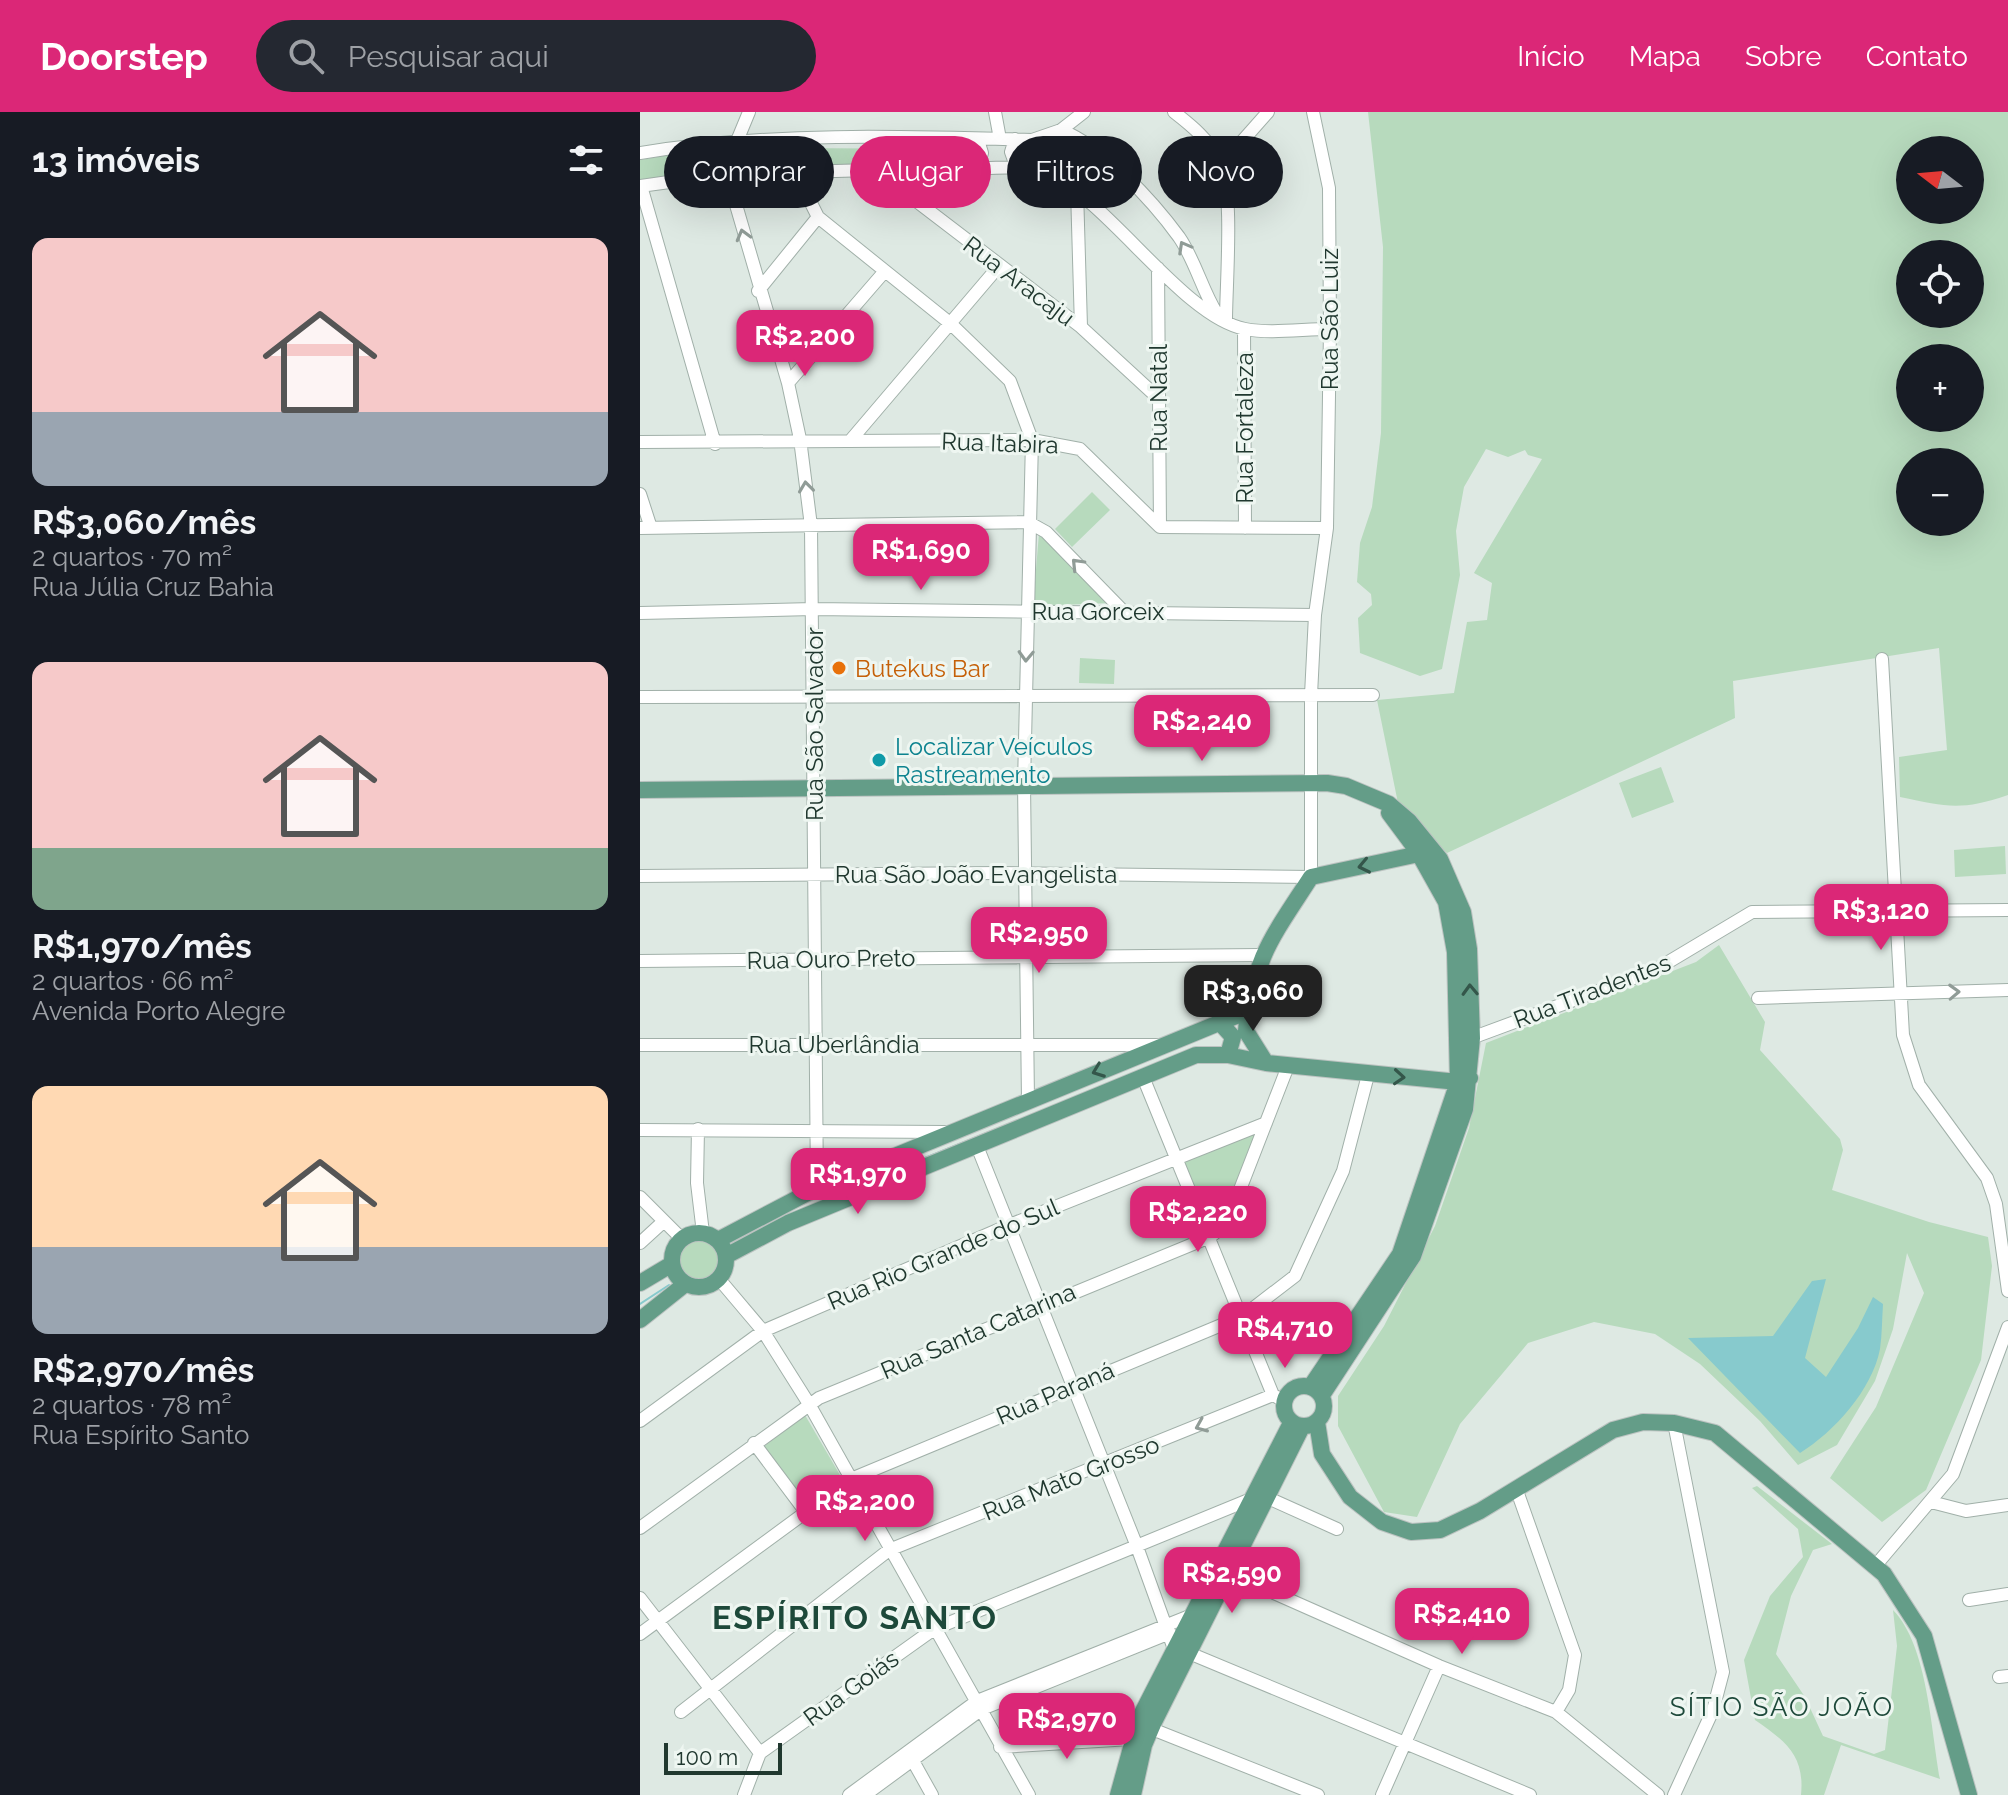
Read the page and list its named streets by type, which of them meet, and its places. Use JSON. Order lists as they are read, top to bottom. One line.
{"streets":{"street":["Rua Aracaju","Rua São Luiz","Rua Natal","Rua Fortaleza","Rua Itabira","Rua Gorceix","Rua São Salvador","Rua São João Evangelista","Rua Ouro Preto","Rua Tiradentes","Rua Uberlândia","Rua Rio Grande do Sul","Rua Santa Catarina","Rua Paraná","Rua Mato Grosso","Rua Goiás"]},"crossings":[["Rua Aracaju","Rua Natal"],["Rua São Luiz","Rua Gorceix"],["Rua São Luiz","Rua São João Evangelista"],["Rua Natal","Rua Itabira"],["Rua Itabira","Rua São Salvador"],["Rua Gorceix","Rua São Salvador"],["Rua São Salvador","Rua São João Evangelista"],["Rua São Salvador","Rua Ouro Preto"],["Rua São Salvador","Rua Uberlândia"]],"districts":["ESPÍRITO SANTO","SÍTIO SÃO JOÃO"],"places":["Butekus Bar","Localizar Veículos Rastreamento"],"scale_bar":"100 m","north":"left","page":{"header":"Doorstep","search":"Pesquisar aqui","nav":["Início","Mapa","Sobre","Contato"],"heading":"13 imóveis","map_buttons":["+","−"],"chip":["Comprar","Alugar","Filtros","Novo"],"list":[{"name":"R$3,060/mês","note":"2 quartos · 70 m² · Rua Júlia Cruz Bahia"},{"name":"R$1,970/mês","note":"2 quartos · 66 m² · Avenida Porto Alegre"},{"name":"R$2,970/mês","note":"2 quartos · 78 m² · Rua Espírito Santo"}],"price":["R$2,200","R$1,690","R$2,240","R$3,120","R$2,950","R$3,060","R$1,970","R$2,220","R$4,710","R$2,200","R$2,590","R$2,410","R$2,970"],"scale":"100 m"}}
